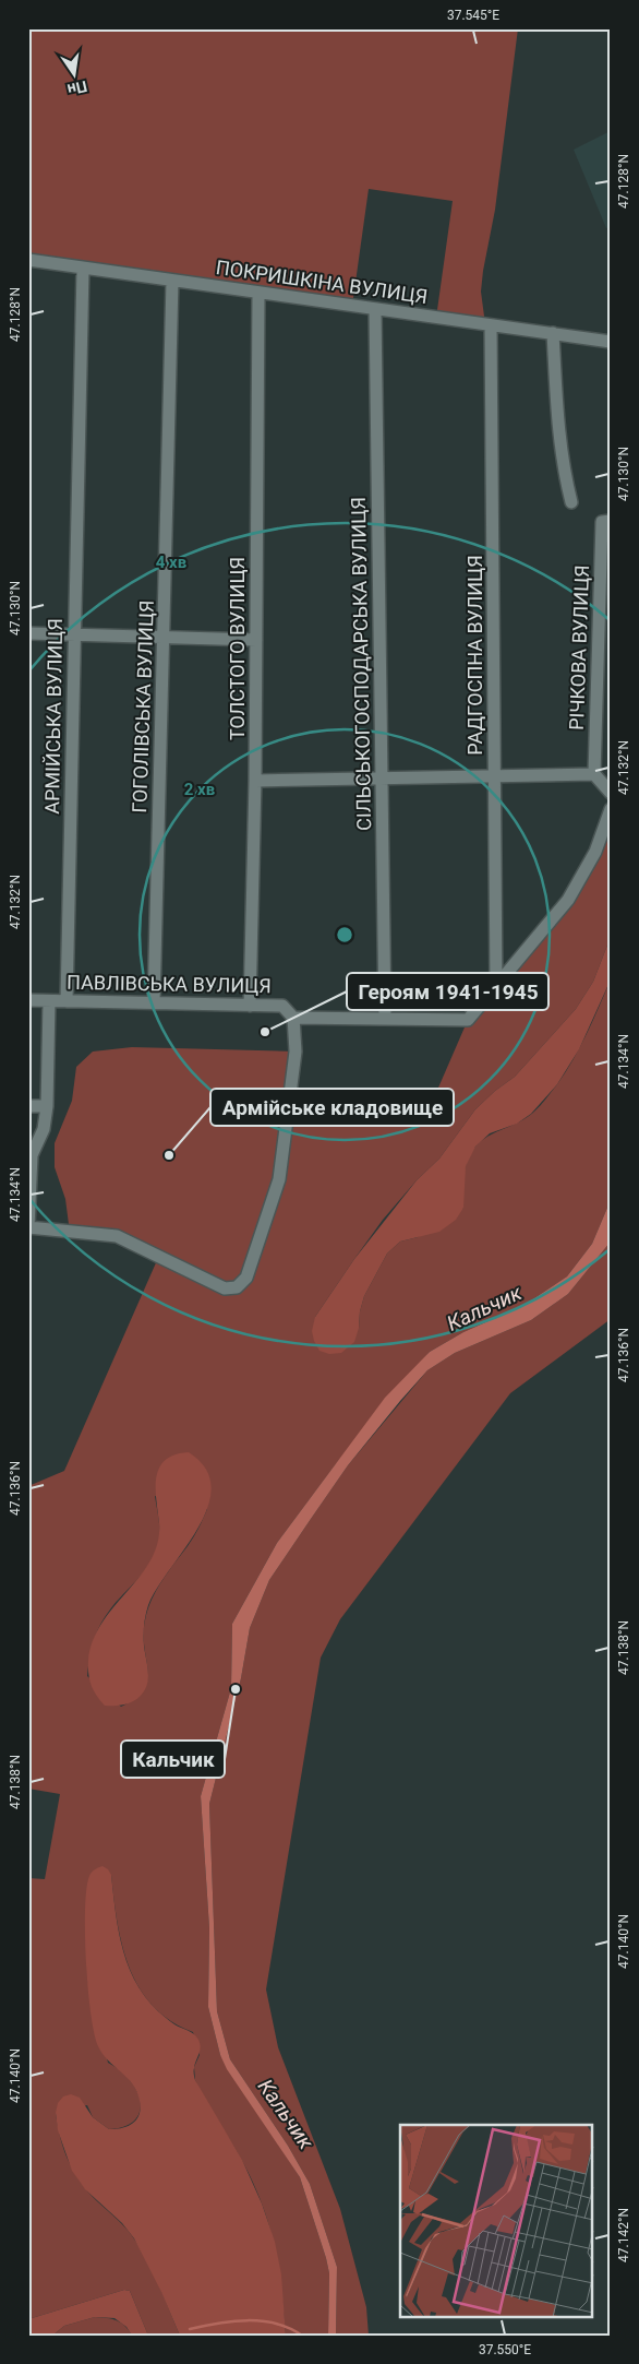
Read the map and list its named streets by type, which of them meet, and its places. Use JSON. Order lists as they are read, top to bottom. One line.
{"streets":{"street":["ПОКРИШКІНА ВУЛИЦЯ","РІЧКОВА ВУЛИЦЯ","ТОЛСТОГО ВУЛИЦЯ","РАДГОСПНА ВУЛИЦЯ","СІЛЬСЬКОГОСПОДАРСЬКА ВУЛИЦЯ","ГОГОЛІВСЬКА ВУЛИЦЯ","АРМІЙСЬКА ВУЛИЦЯ","ПАВЛІВСЬКА ВУЛИЦЯ"]},"crossings":[["ПОКРИШКІНА ВУЛИЦЯ","ТОЛСТОГО ВУЛИЦЯ"],["ПОКРИШКІНА ВУЛИЦЯ","РАДГОСПНА ВУЛИЦЯ"],["ПОКРИШКІНА ВУЛИЦЯ","СІЛЬСЬКОГОСПОДАРСЬКА ВУЛИЦЯ"],["ПОКРИШКІНА ВУЛИЦЯ","ГОГОЛІВСЬКА ВУЛИЦЯ"],["ПОКРИШКІНА ВУЛИЦЯ","АРМІЙСЬКА ВУЛИЦЯ"],["ТОЛСТОГО ВУЛИЦЯ","ПАВЛІВСЬКА ВУЛИЦЯ"],["РАДГОСПНА ВУЛИЦЯ","ПАВЛІВСЬКА ВУЛИЦЯ"],["СІЛЬСЬКОГОСПОДАРСЬКА ВУЛИЦЯ","ПАВЛІВСЬКА ВУЛИЦЯ"],["ГОГОЛІВСЬКА ВУЛИЦЯ","ПАВЛІВСЬКА ВУЛИЦЯ"],["АРМІЙСЬКА ВУЛИЦЯ","ПАВЛІВСЬКА ВУЛИЦЯ"]],"water":["Кальчик"],"places":["Героям 1941-1945","Армійське кладовище","Кальчик"],"north":"bottom","coordinates":["37.545°E","47.128°N","47.130°N","47.132°N","47.134°N","47.136°N","47.138°N","47.140°N","47.142°N","37.550°E"],"rings":["4 хв","2 хв"]}
